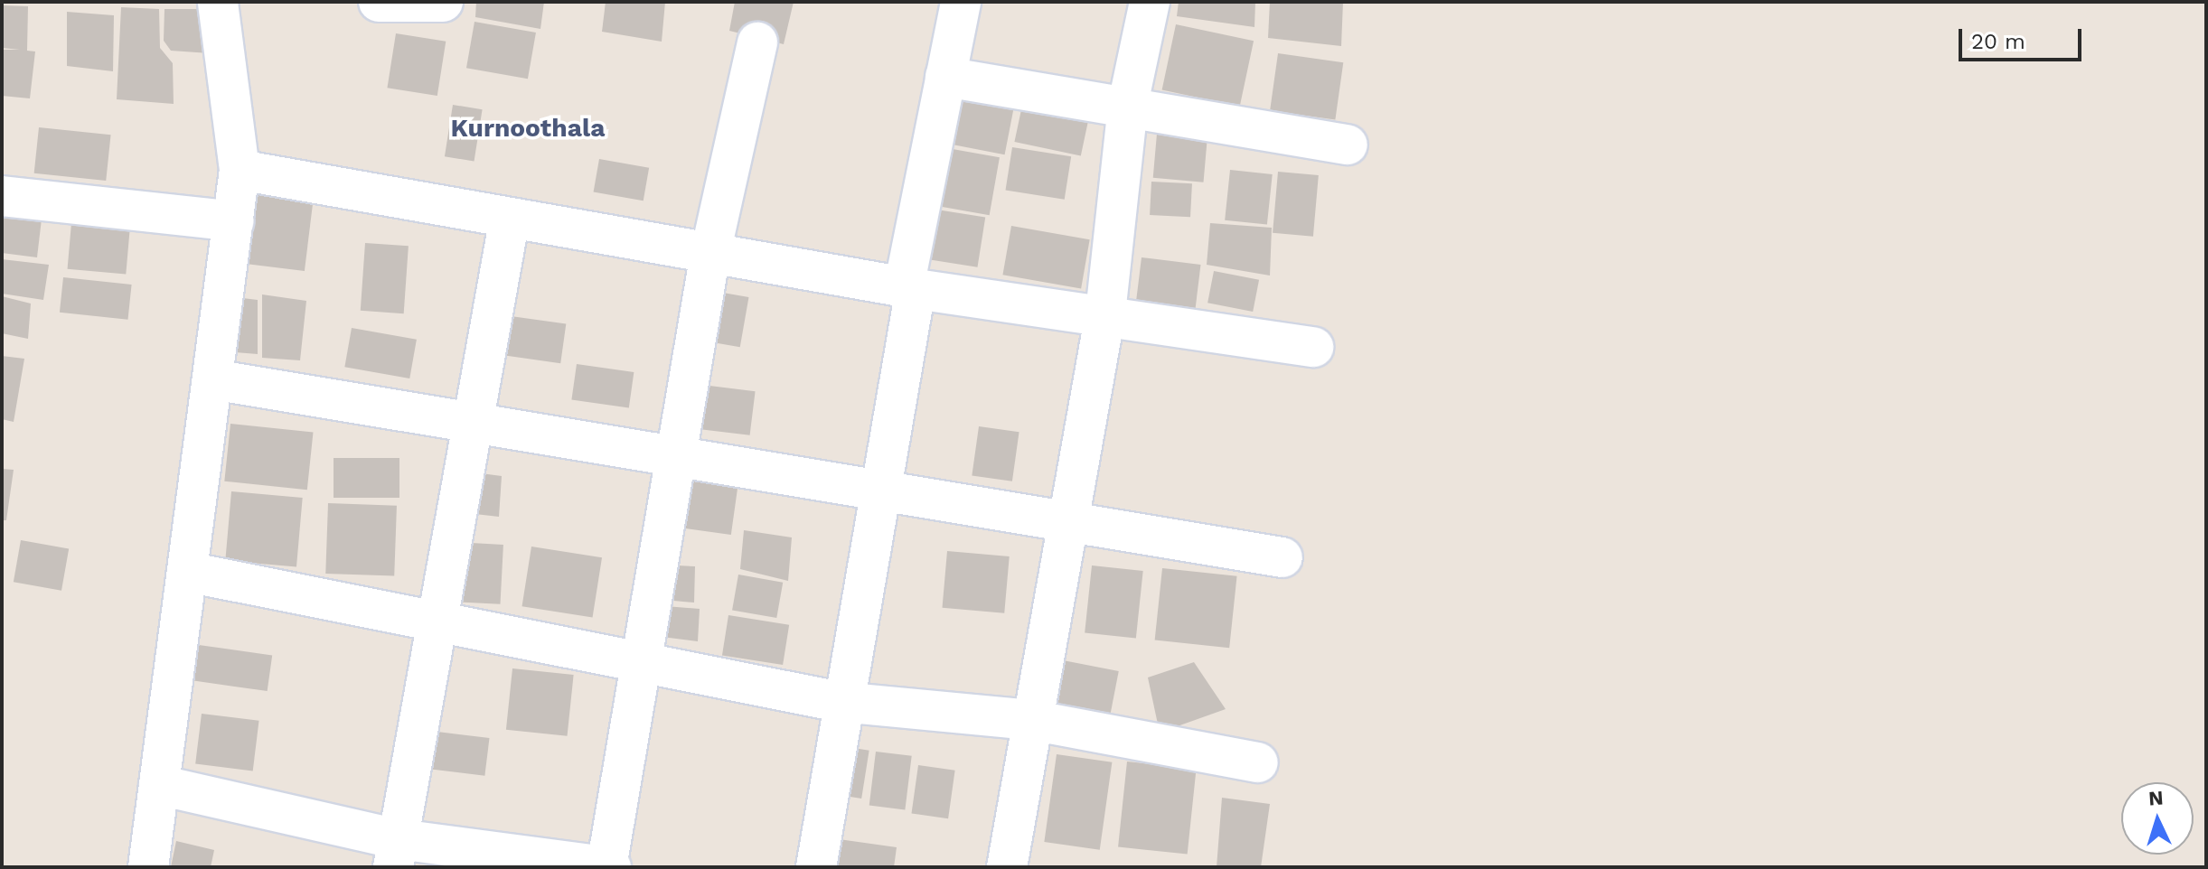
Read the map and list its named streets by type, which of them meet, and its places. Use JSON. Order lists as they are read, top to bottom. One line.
{"districts":["Kurnoothala"],"scale_bar":"20 m","north":"top"}
